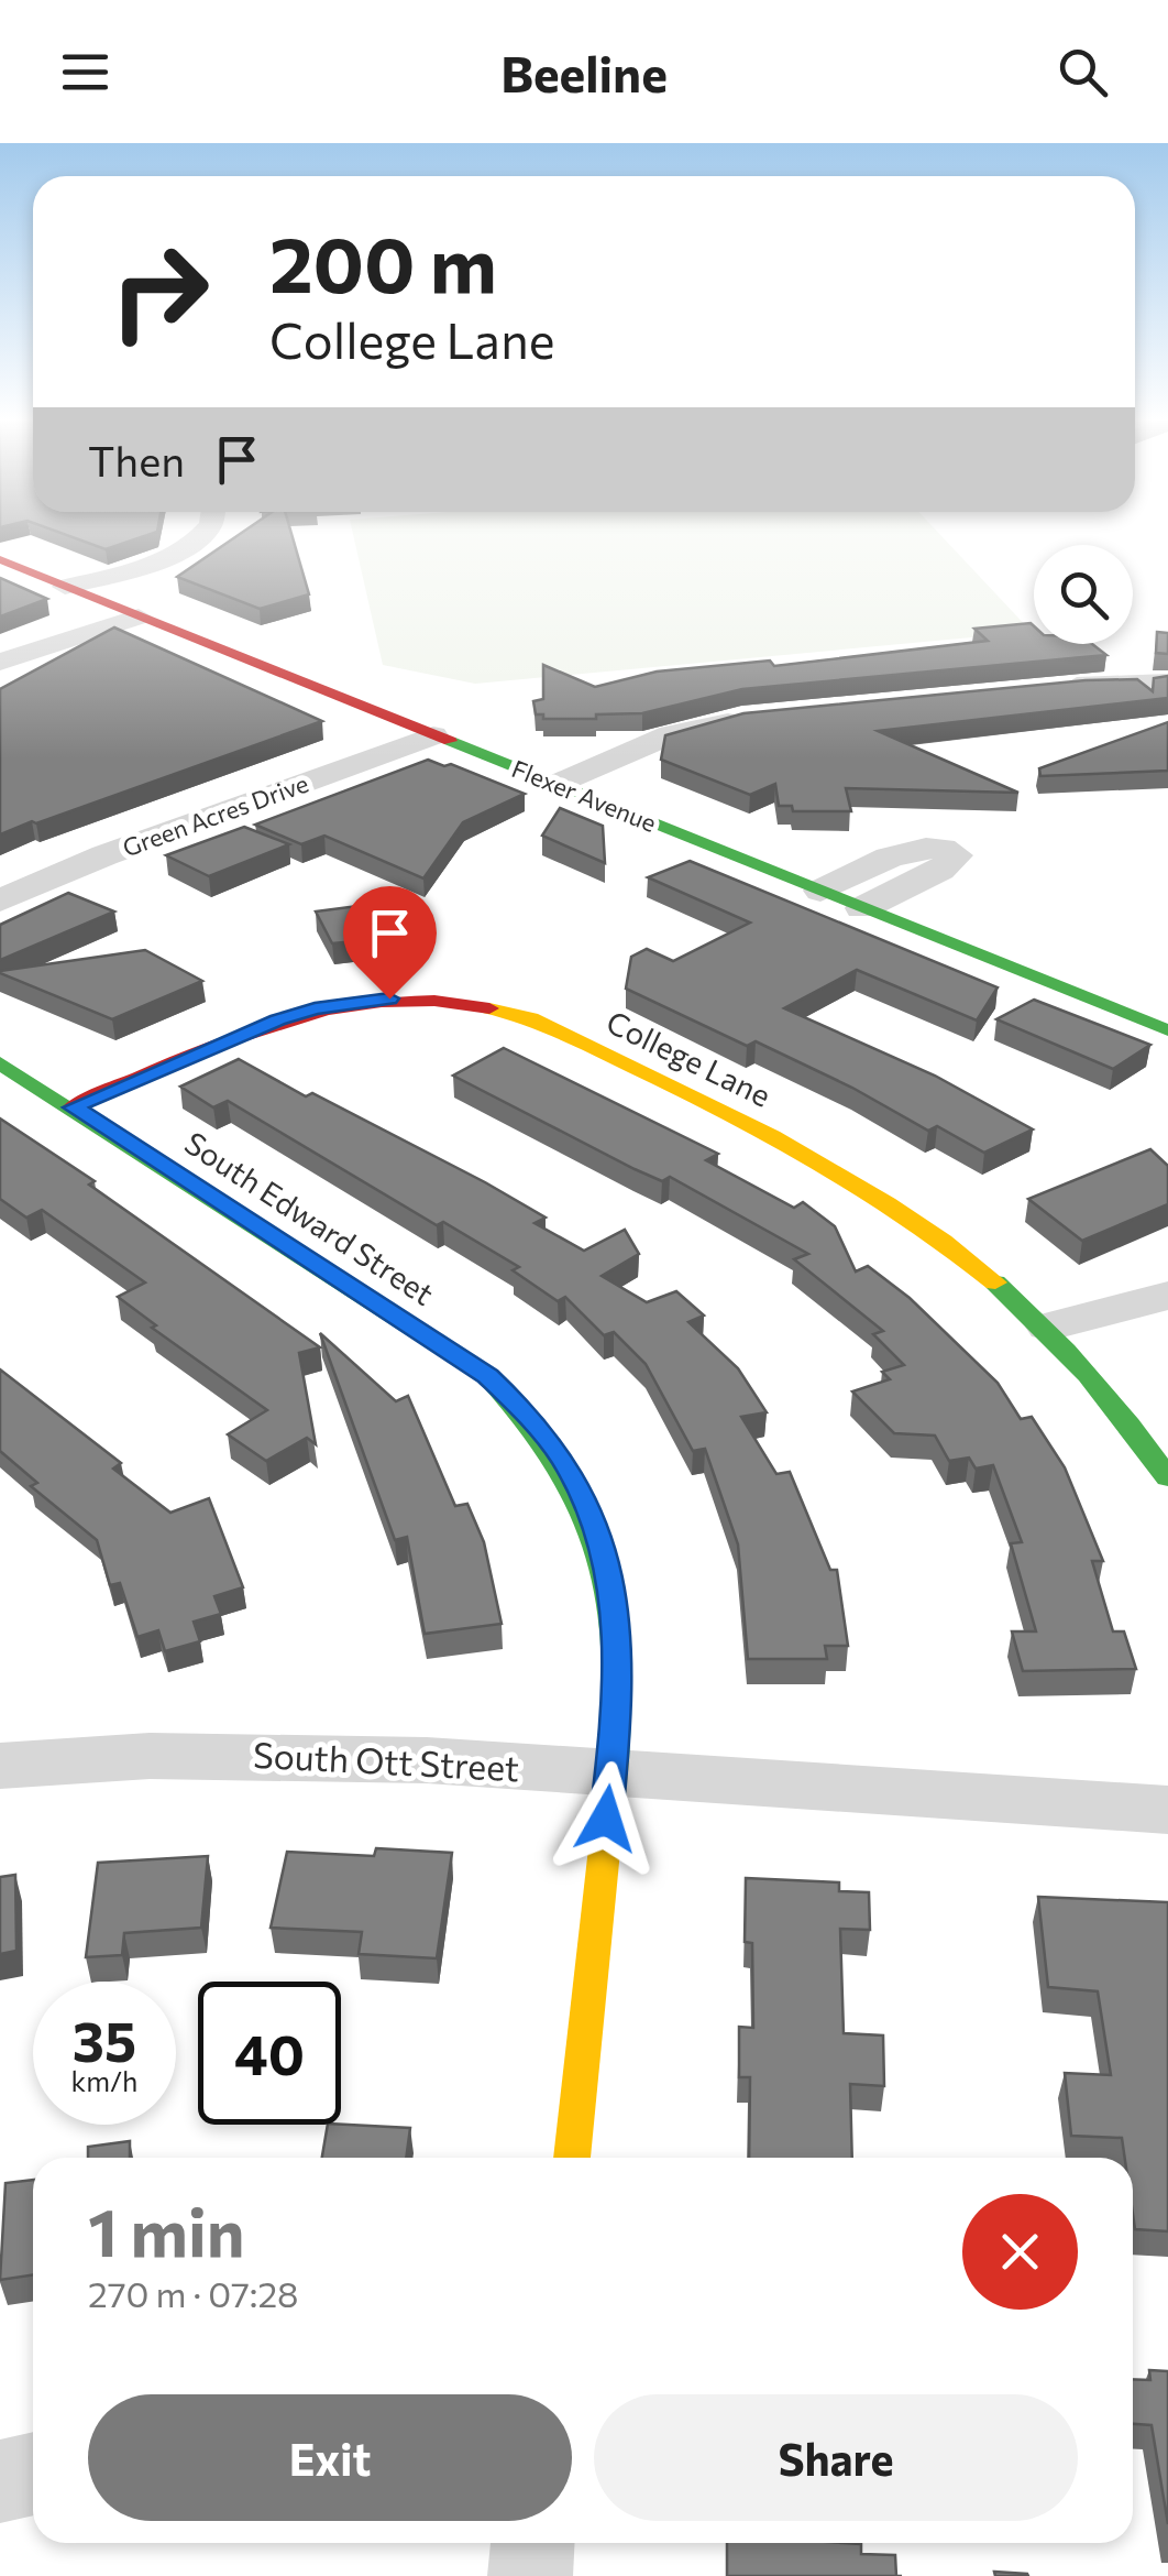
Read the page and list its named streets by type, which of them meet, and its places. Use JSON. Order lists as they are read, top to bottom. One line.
{"streets":{"street":["Flexer Avenue","Green Acres Drive","College Lane","South Edward Street","South Ott Street"]},"crossings":[["Flexer Avenue","Green Acres Drive"],["College Lane","South Edward Street"],["South Edward Street","South Ott Street"]],"page":{"header":"Beeline","turn":["200 m","College Lane"],"then":"Then","speed":"35 km/h","limit":"40","heading":["1 min","270 m · 07:28"],"buttons":["Exit","Share"]}}
